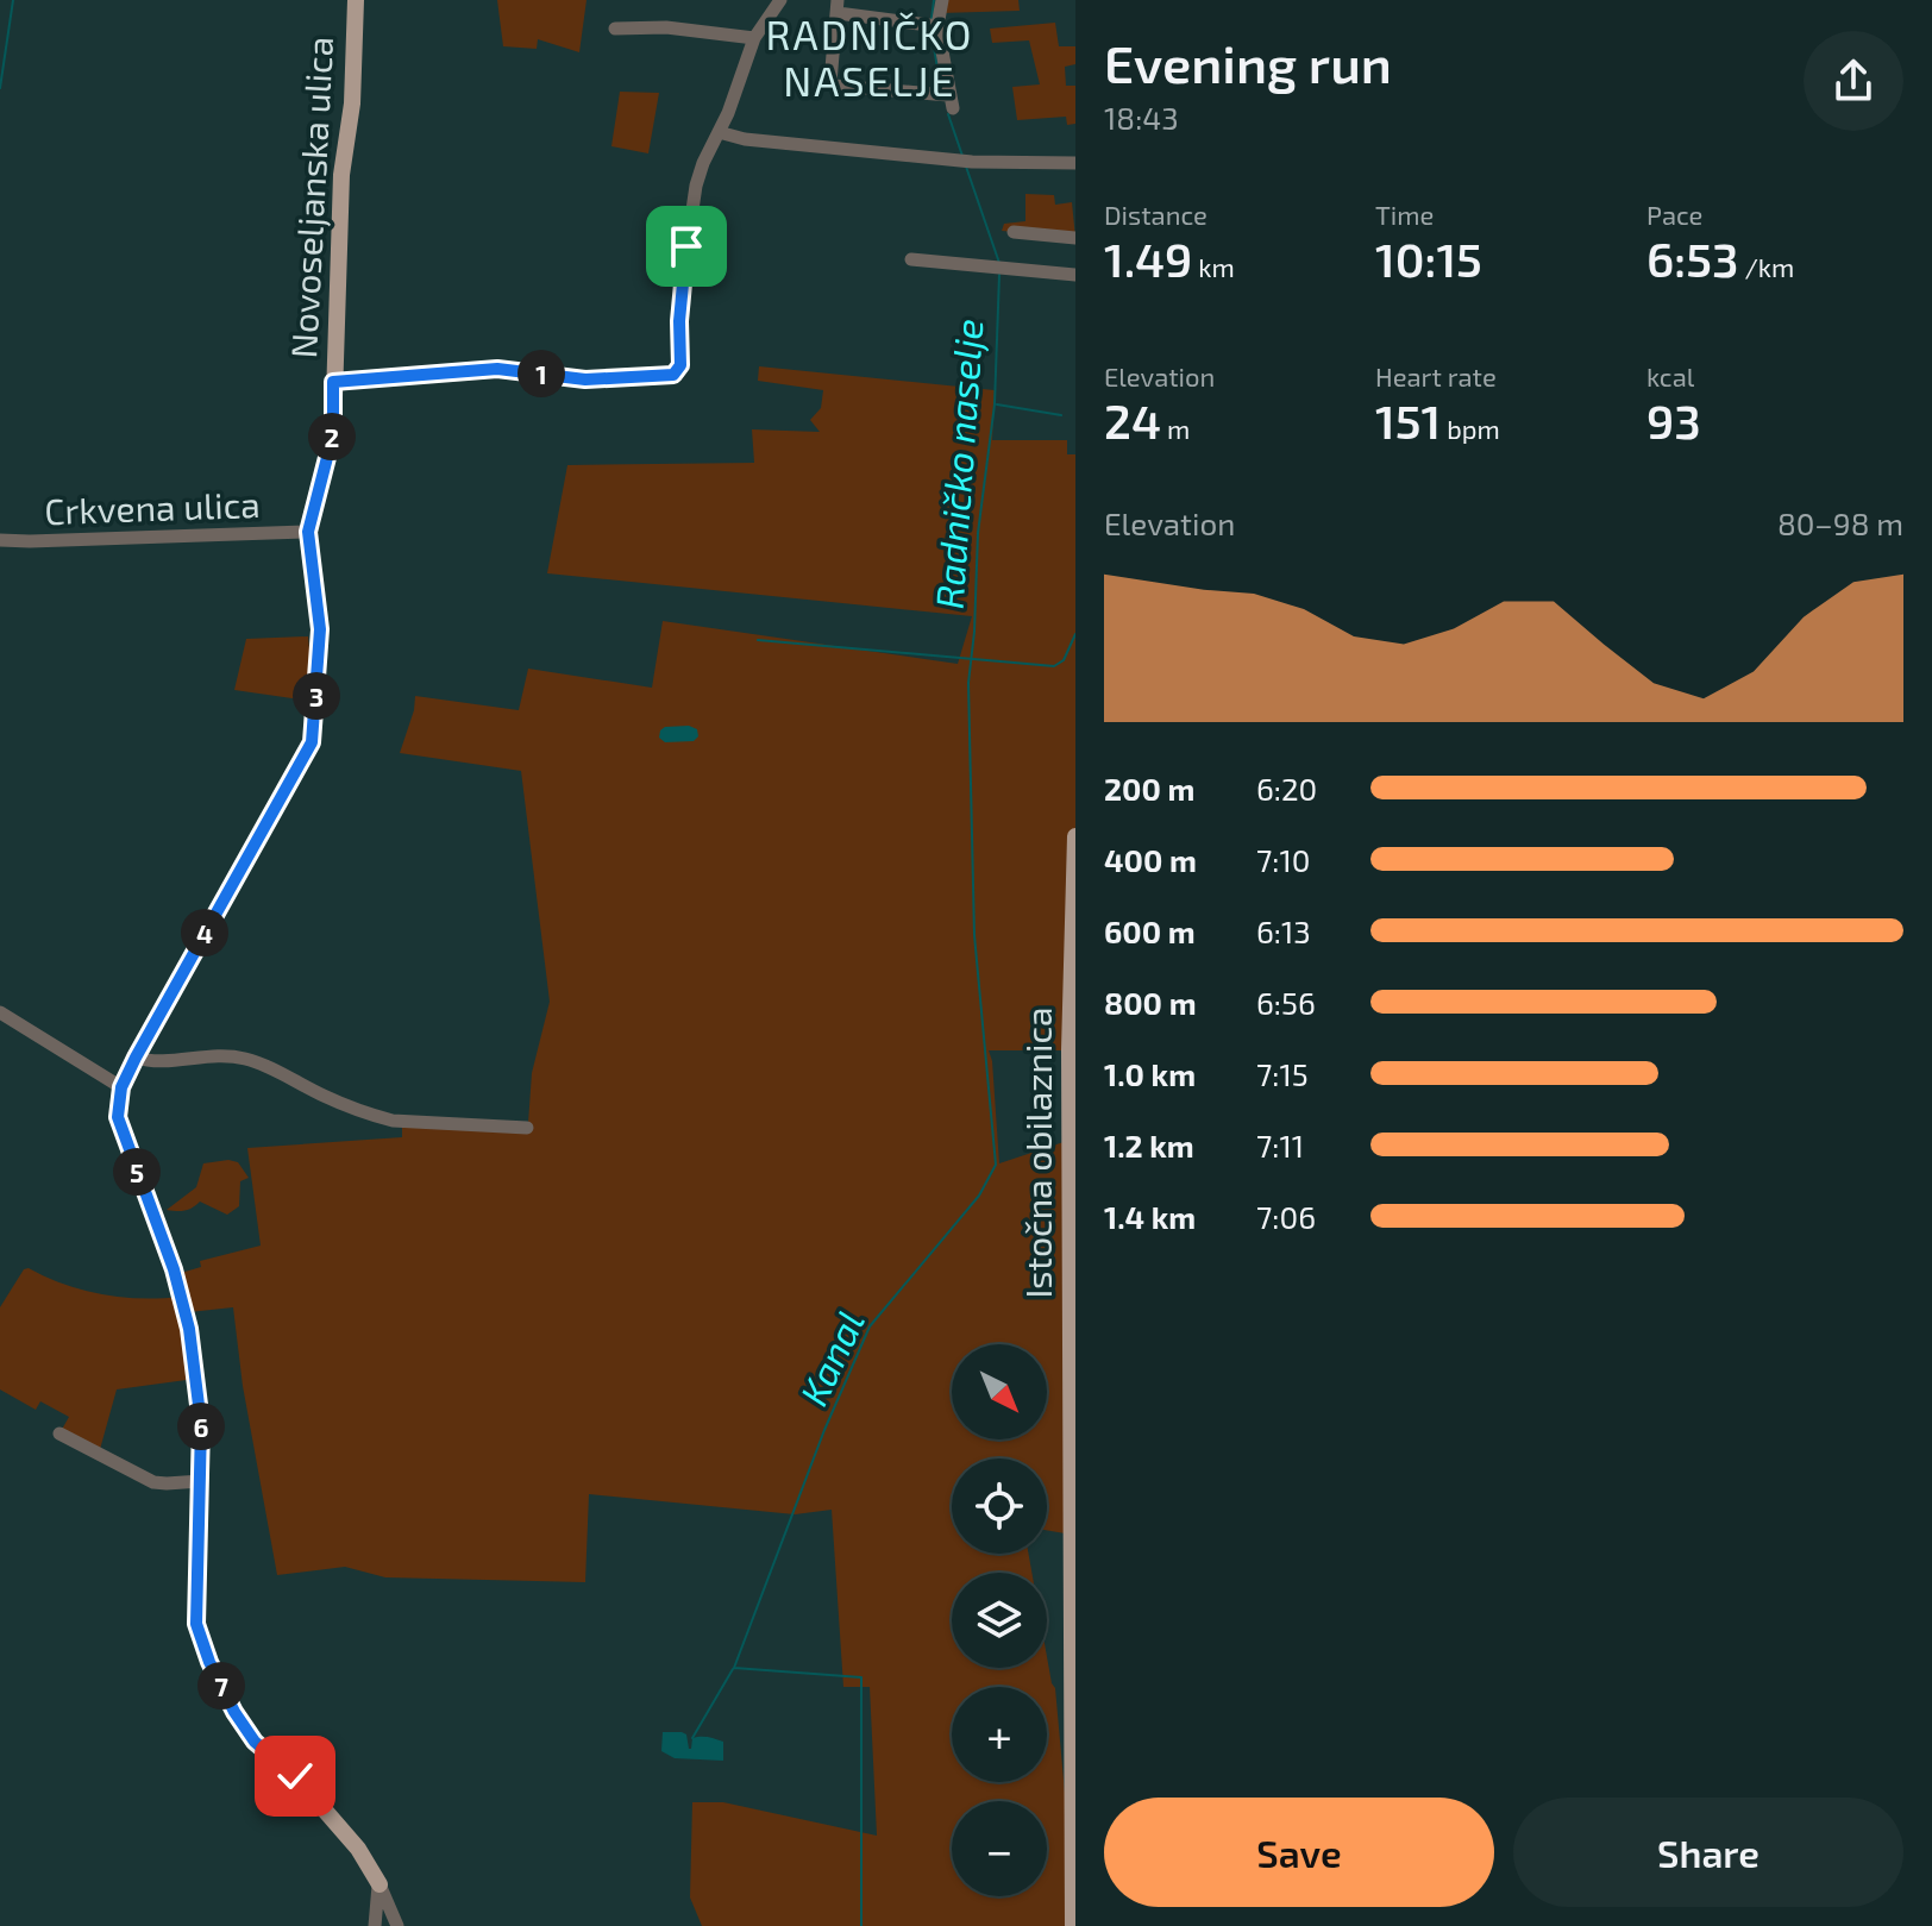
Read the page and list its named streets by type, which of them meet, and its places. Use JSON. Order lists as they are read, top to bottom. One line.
{"streets":{"main road":["Novoseljanska ulica","Istočna obilaznica"],"street":["Crkvena ulica"]},"crossings":[["Novoseljanska ulica","Crkvena ulica"]],"districts":["RADNIČKO NASELJE"],"water":["Radničko naselje","Kanal"],"north":"bottom right","page":{"heading":["Evening run","18:43"],"stats":[["Distance","1.49 km"],["Time","10:15"],["Pace","6:53 /km"],["Elevation","24 m"],["Heart rate","151 bpm"],["kcal","93"]],"pins":["1","2","3","4","5","6","7"],"chart":["Elevation","80–98 m"],"list":[{"name":"200 m","note":"6:20"},{"name":"400 m","note":"7:10"},{"name":"600 m","note":"6:13"},{"name":"800 m","note":"6:56"},{"name":"1.0 km","note":"7:15"},{"name":"1.2 km","note":"7:11"},{"name":"1.4 km","note":"7:06"}],"map_buttons":["+","−"],"buttons":["Save","Share"]}}
